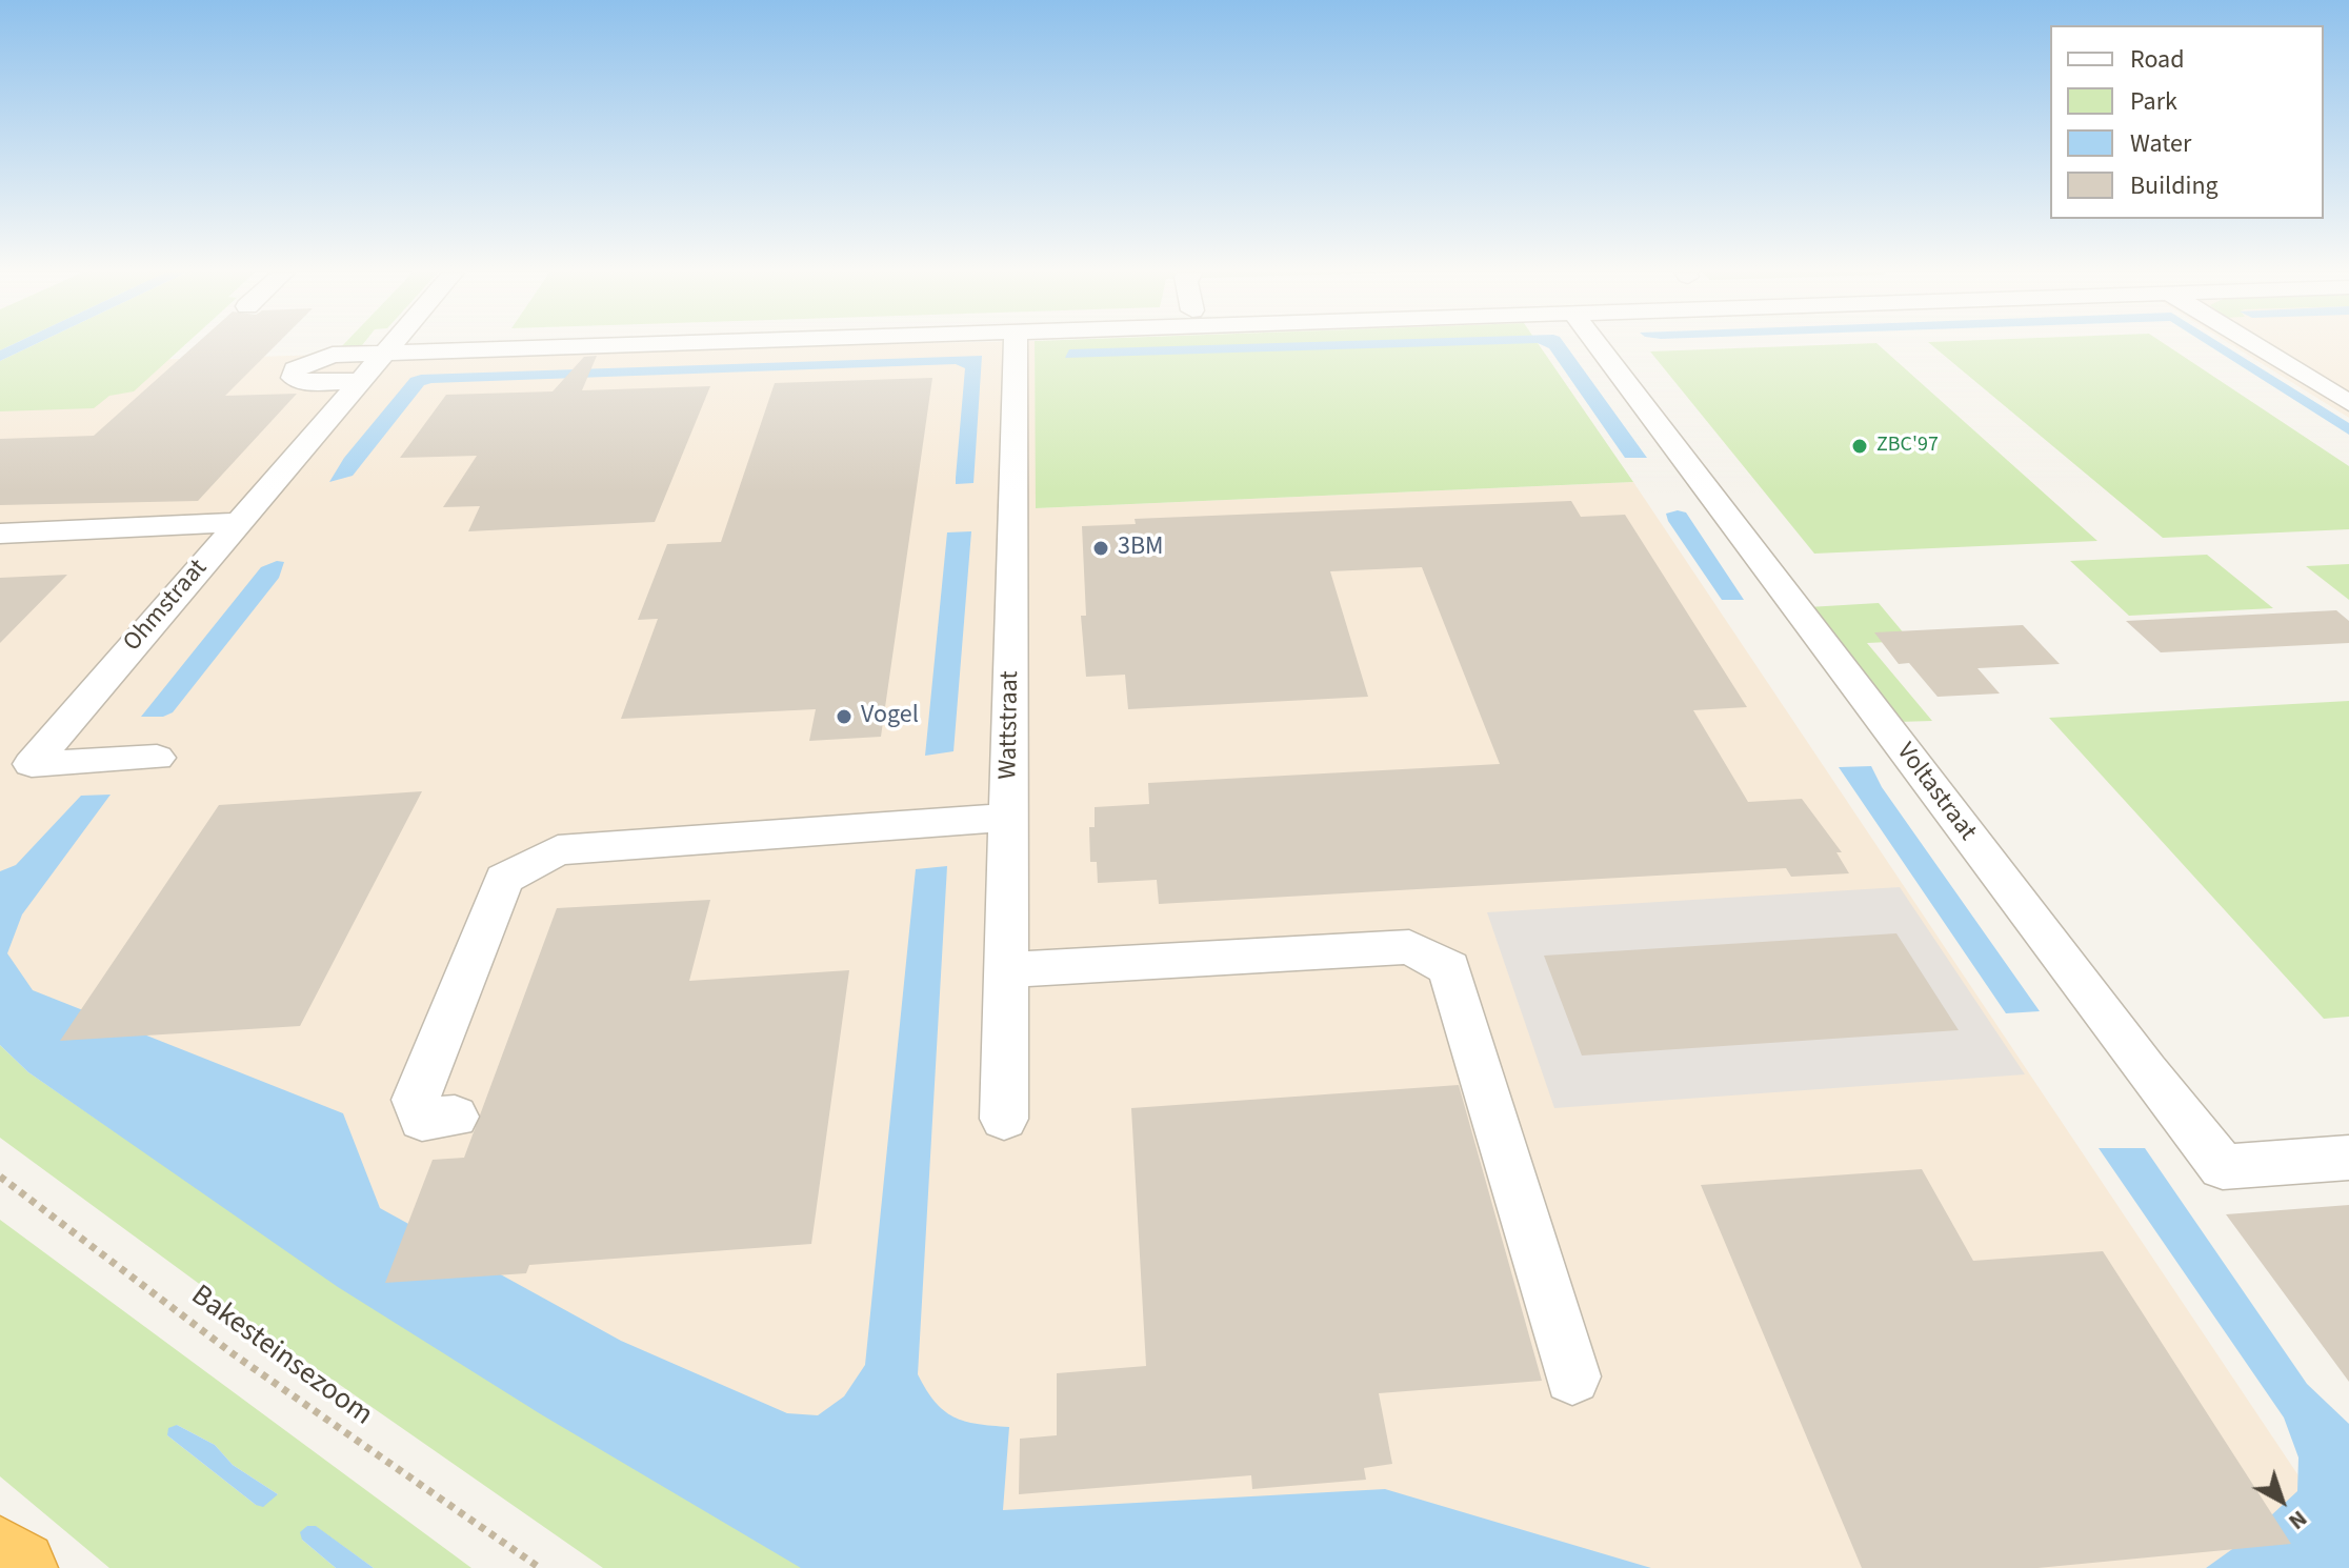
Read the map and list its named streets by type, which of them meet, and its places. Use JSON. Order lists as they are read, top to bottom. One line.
{"streets":{"street":["Ohmstraat","Wattstraat","Voltastraat"],"path":["Bakesteinsezoom"]},"places":["ZBC'97","3BM","Vogel"],"legend":["Road","Park","Water","Building"],"north":"bottom right"}
